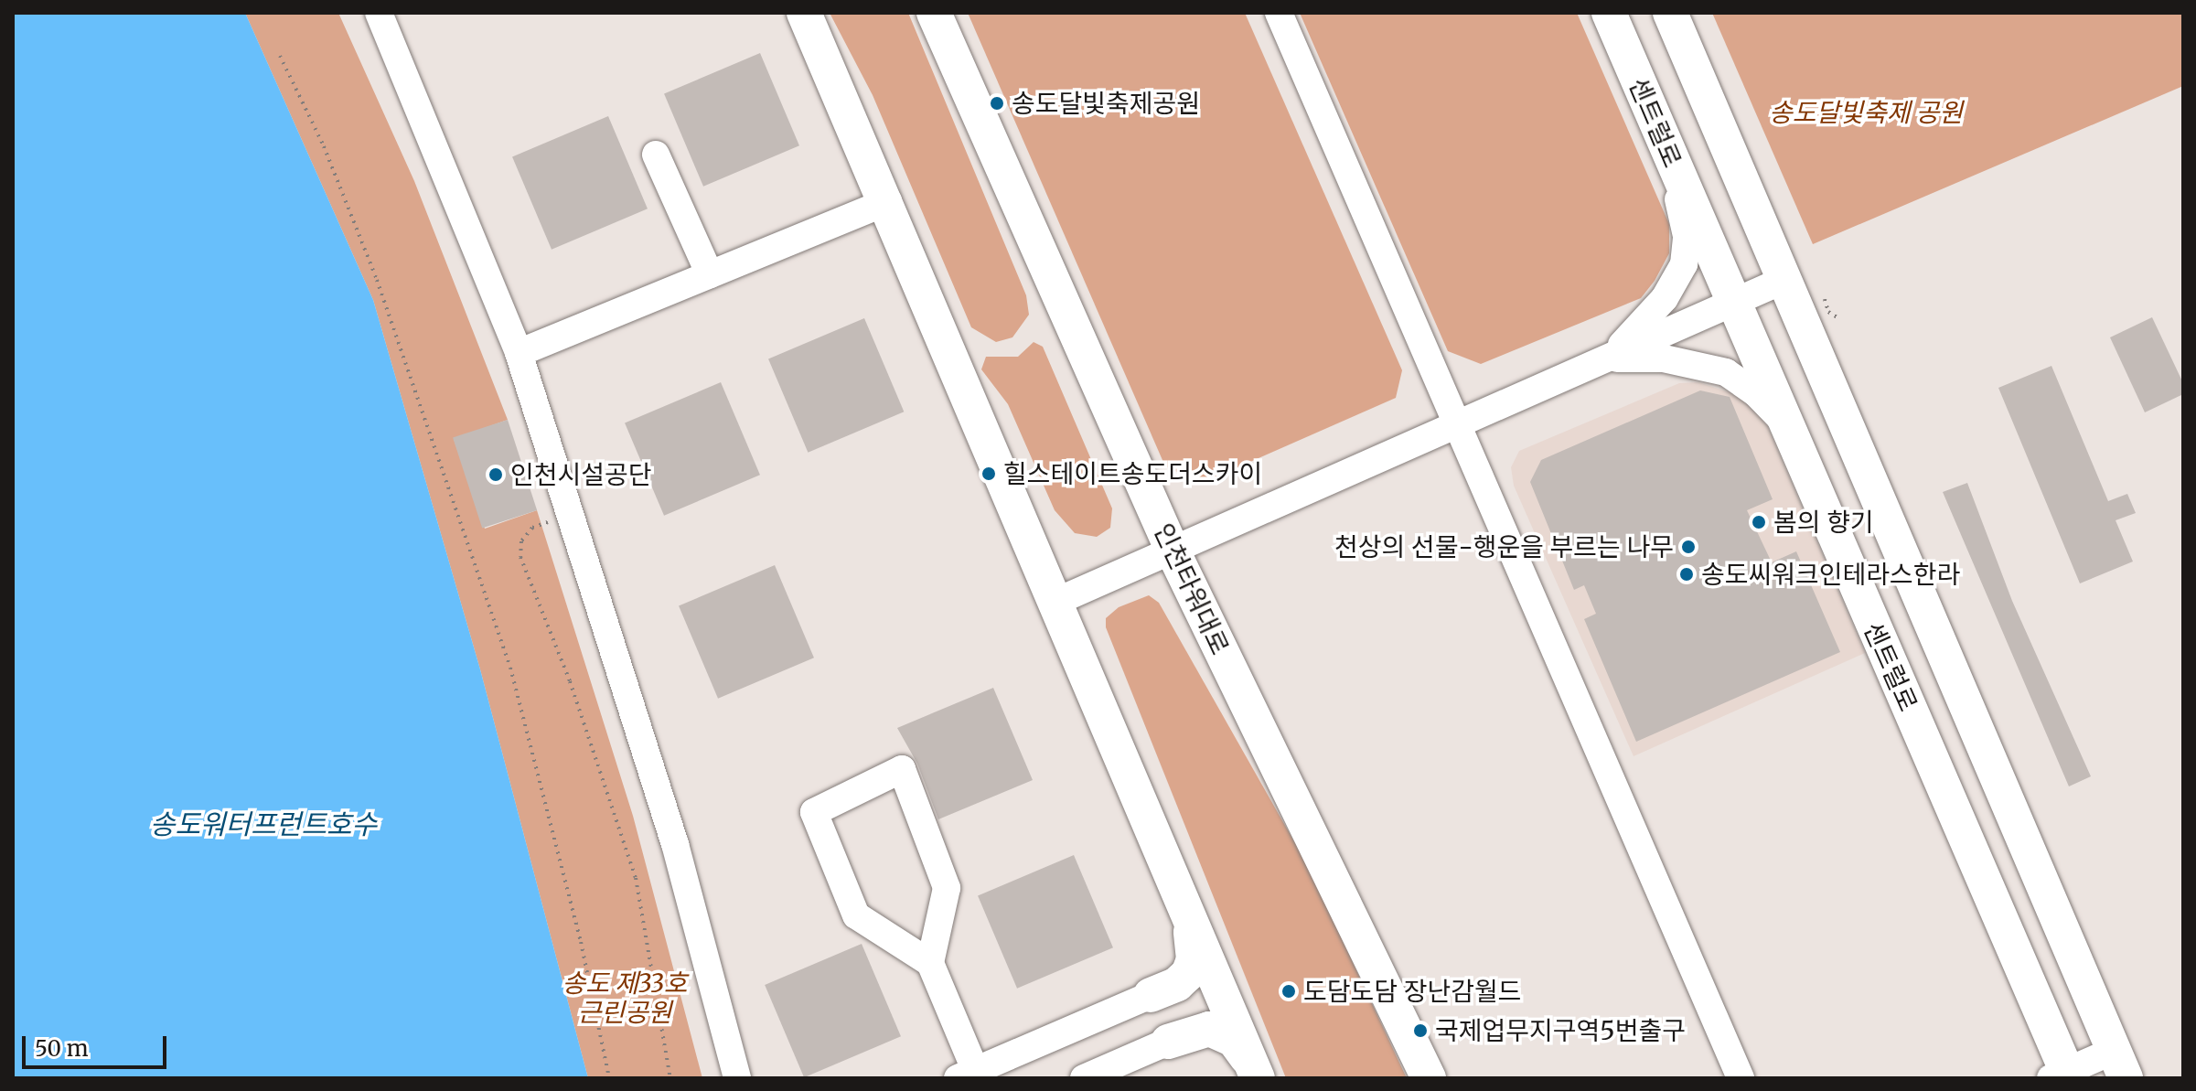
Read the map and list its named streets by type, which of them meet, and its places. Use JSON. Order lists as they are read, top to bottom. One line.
{"streets":{"main road":["센트럴로","인천타워대로"]},"water":["송도워터프런트호수"],"parks":["송도달빛축제 공원","송도 제33호 근린공원"],"places":["송도달빛축제공원","힐스테이트송도더스카이","인천시설공단","봄의 향기","천상의 선물-행운을 부르는 나무","송도씨워크인테라스한라","도담도담 장난감월드","국제업무지구역5번출구"],"scale_bar":"50 m"}
